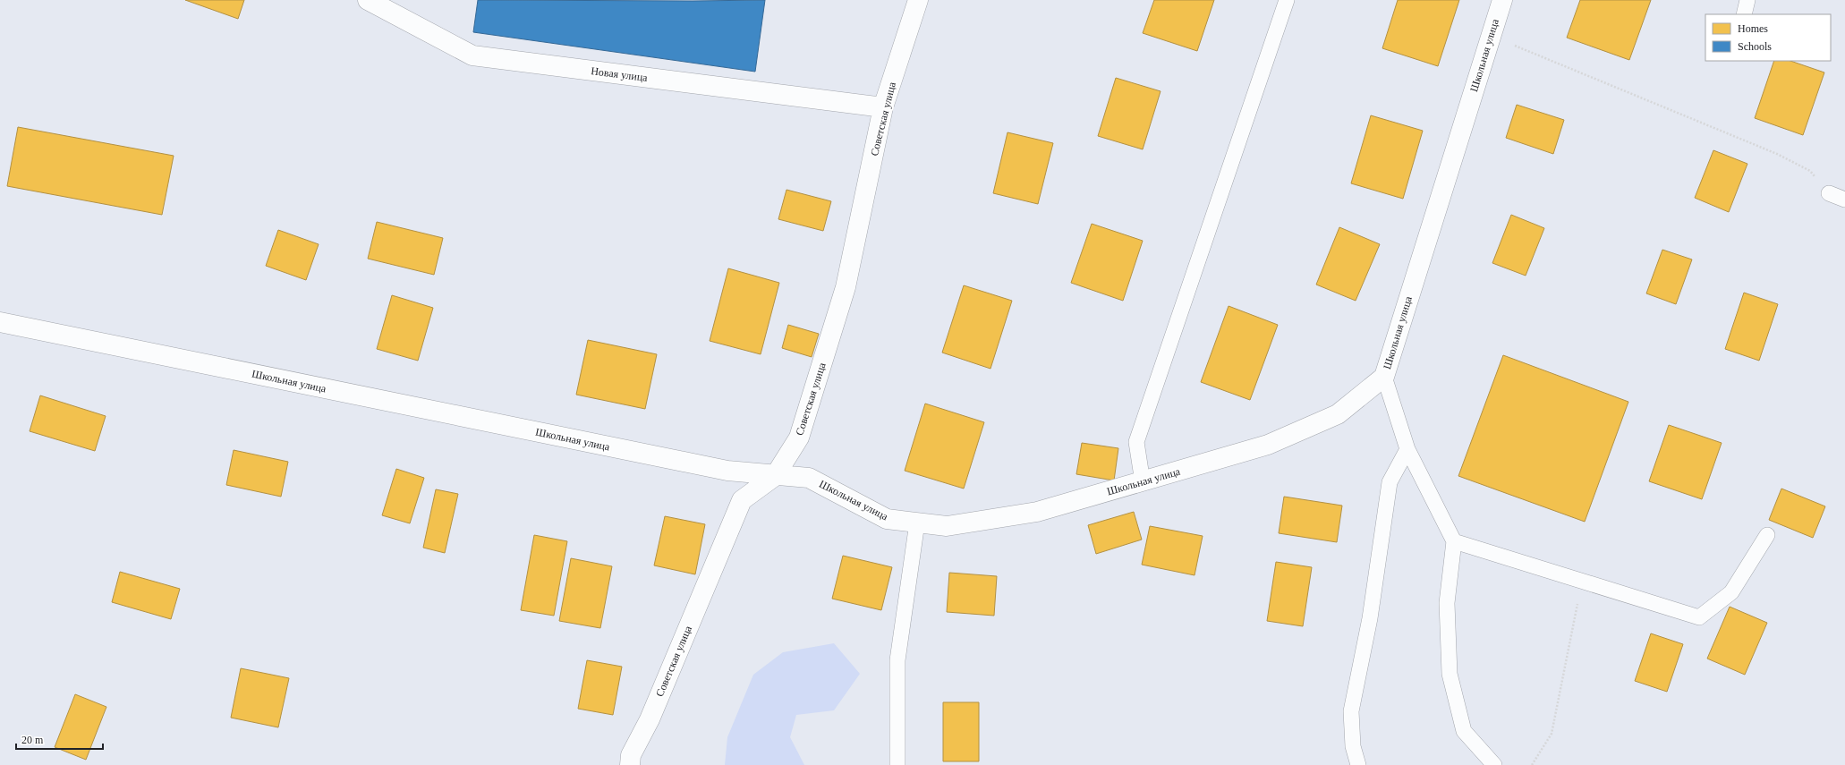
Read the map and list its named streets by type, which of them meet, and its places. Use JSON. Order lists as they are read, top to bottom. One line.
{"streets":{"street":["Школьная улица","Новая улица","Советская улица"]},"crossings":[["Школьная улица","Советская улица"],["Новая улица","Советская улица"]],"legend":["Homes","Schools"],"scale_bar":"20 m"}
